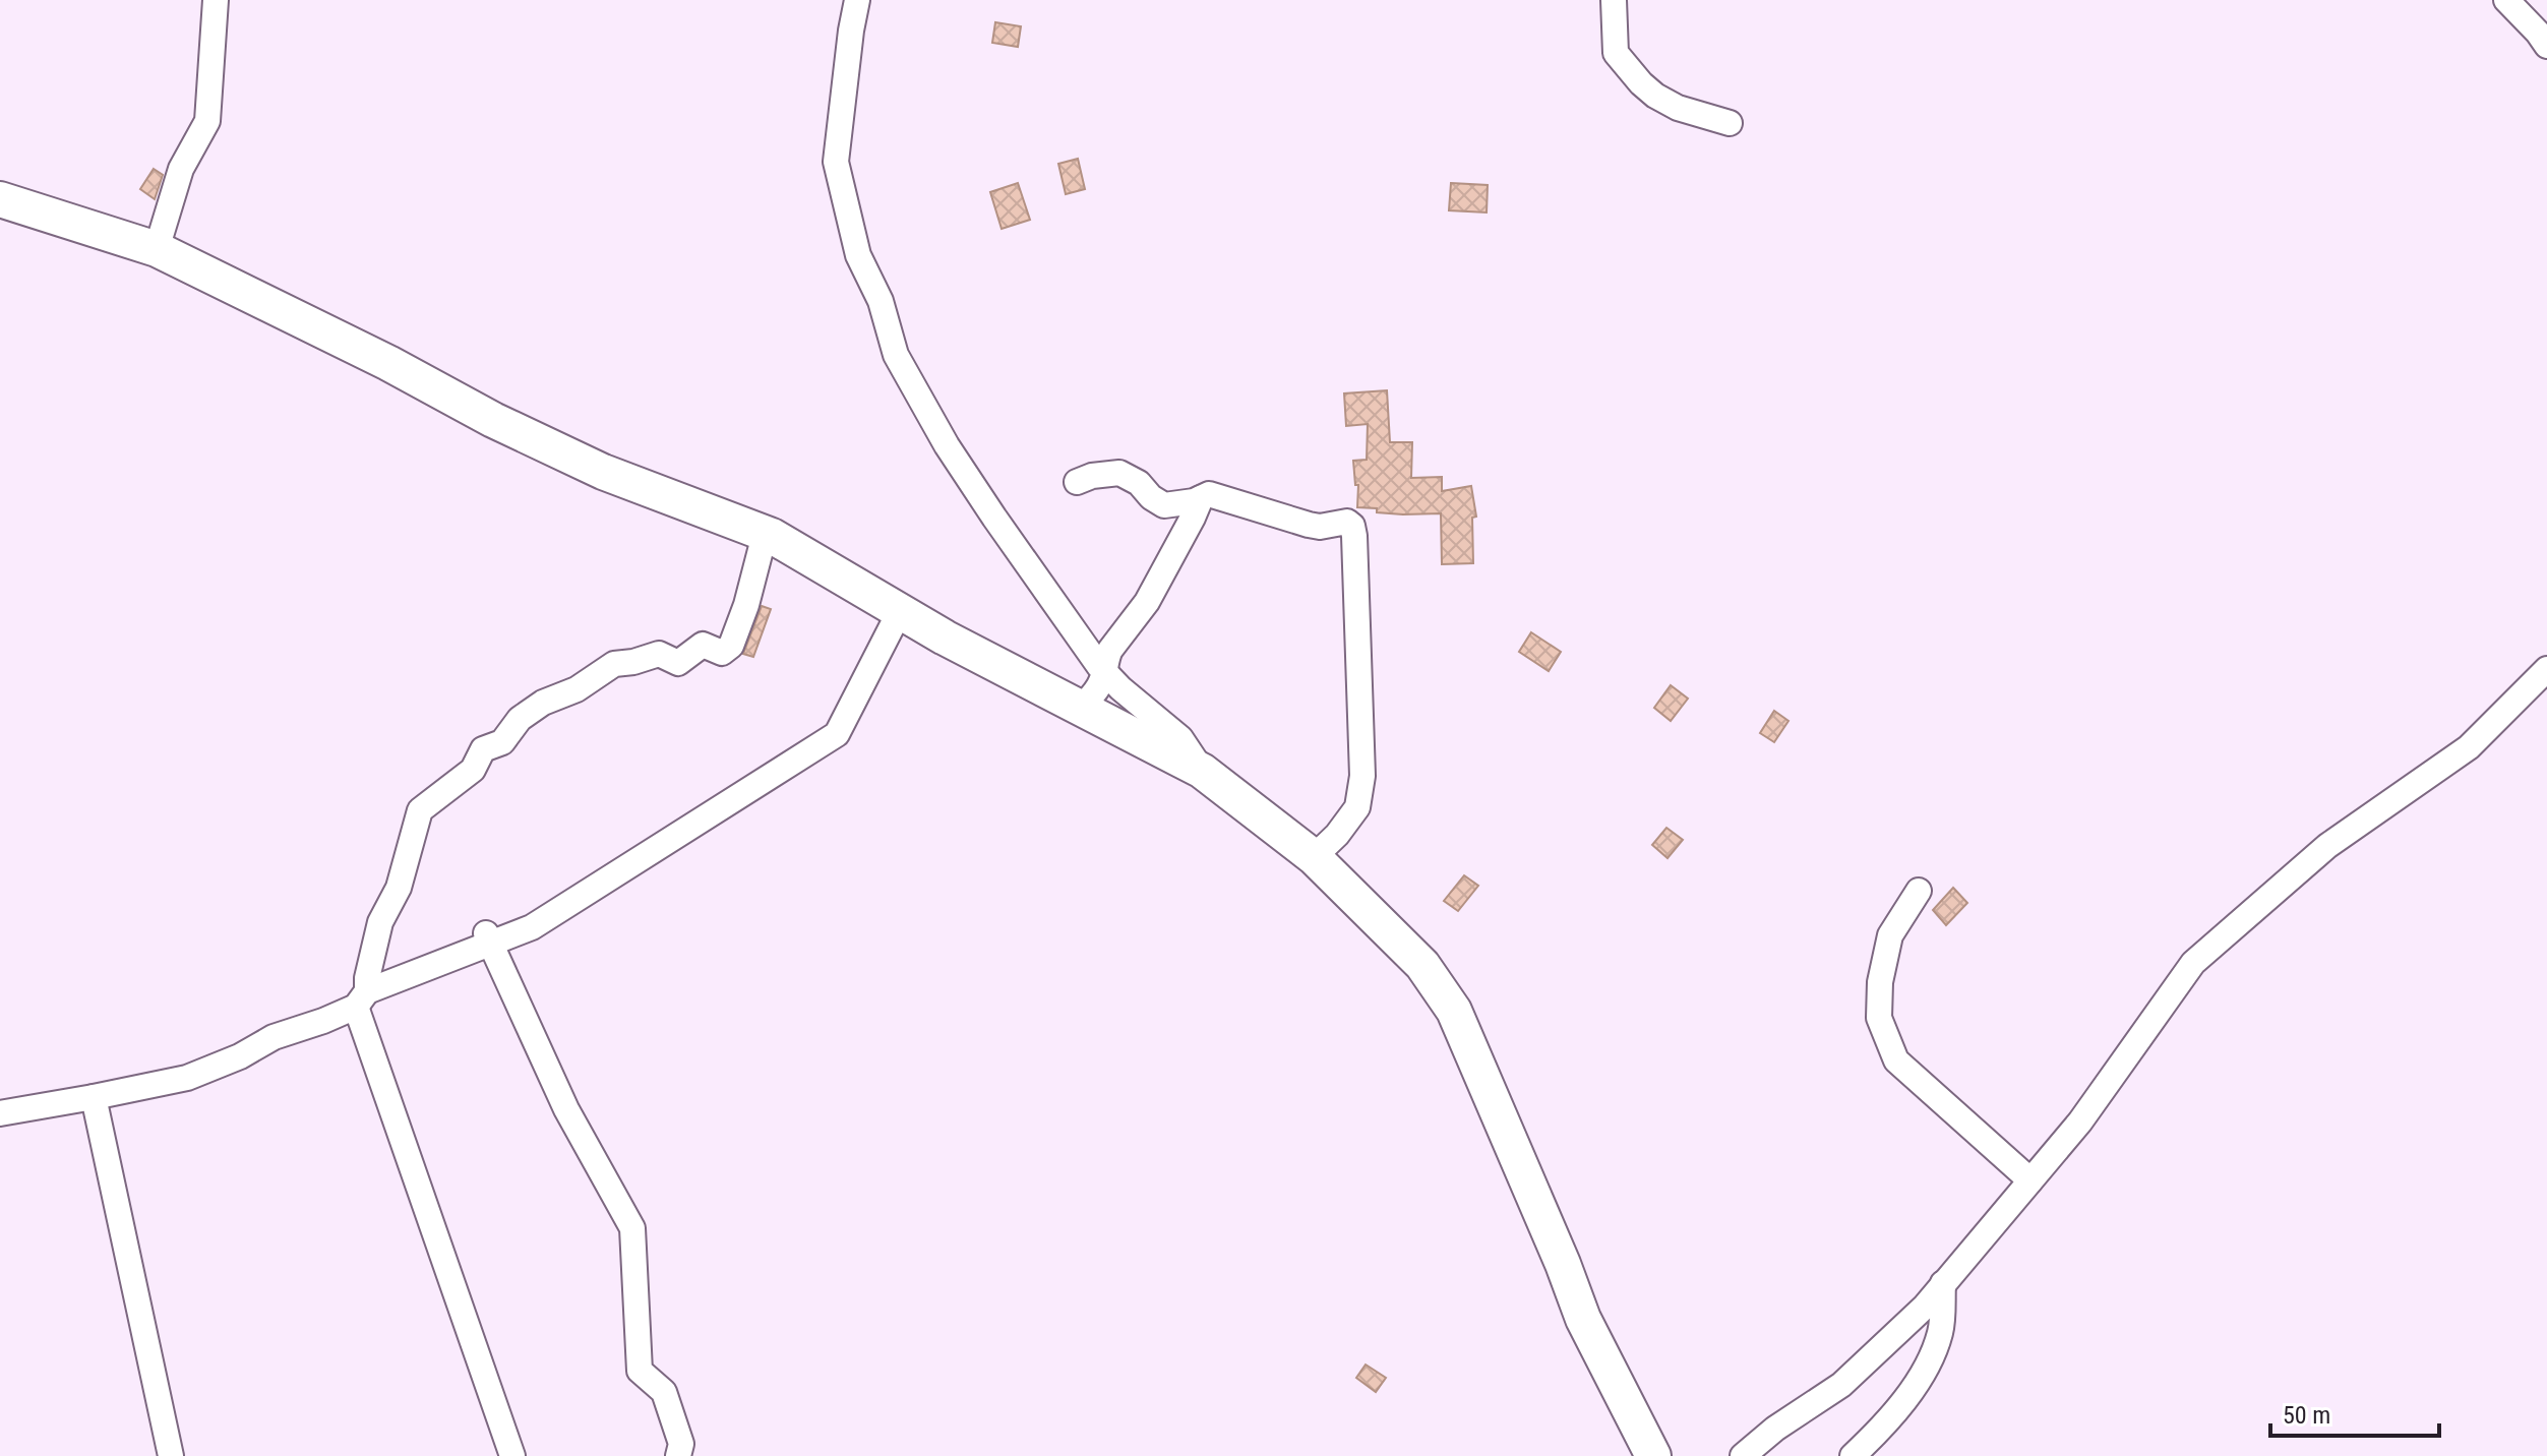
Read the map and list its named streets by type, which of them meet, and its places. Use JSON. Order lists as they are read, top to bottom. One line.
{"scale_bar":"50 m"}
